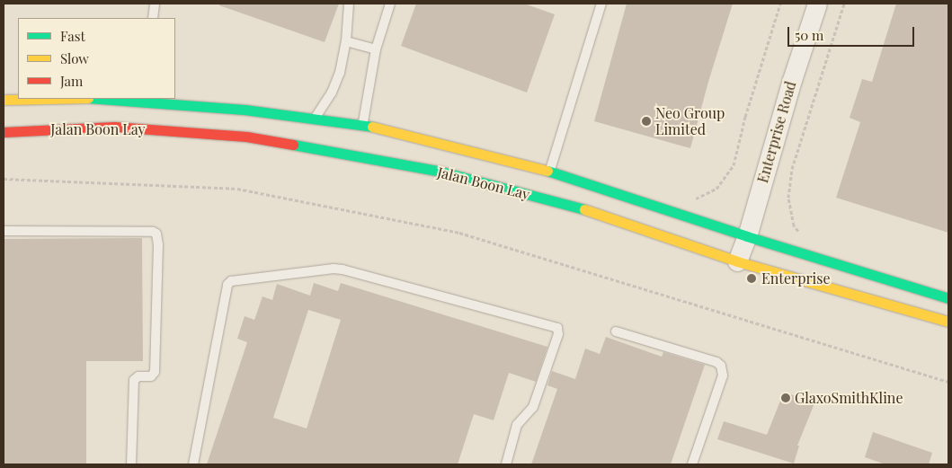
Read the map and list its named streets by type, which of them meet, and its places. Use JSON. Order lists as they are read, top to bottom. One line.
{"streets":{"main road":["Jalan Boon Lay"],"street":["Enterprise Road"]},"crossings":[["Jalan Boon Lay","Enterprise Road"]],"places":["Neo Group Limited","Enterprise","GlaxoSmithKline"],"legend":["Fast","Slow","Jam"],"scale_bar":"50 m"}
